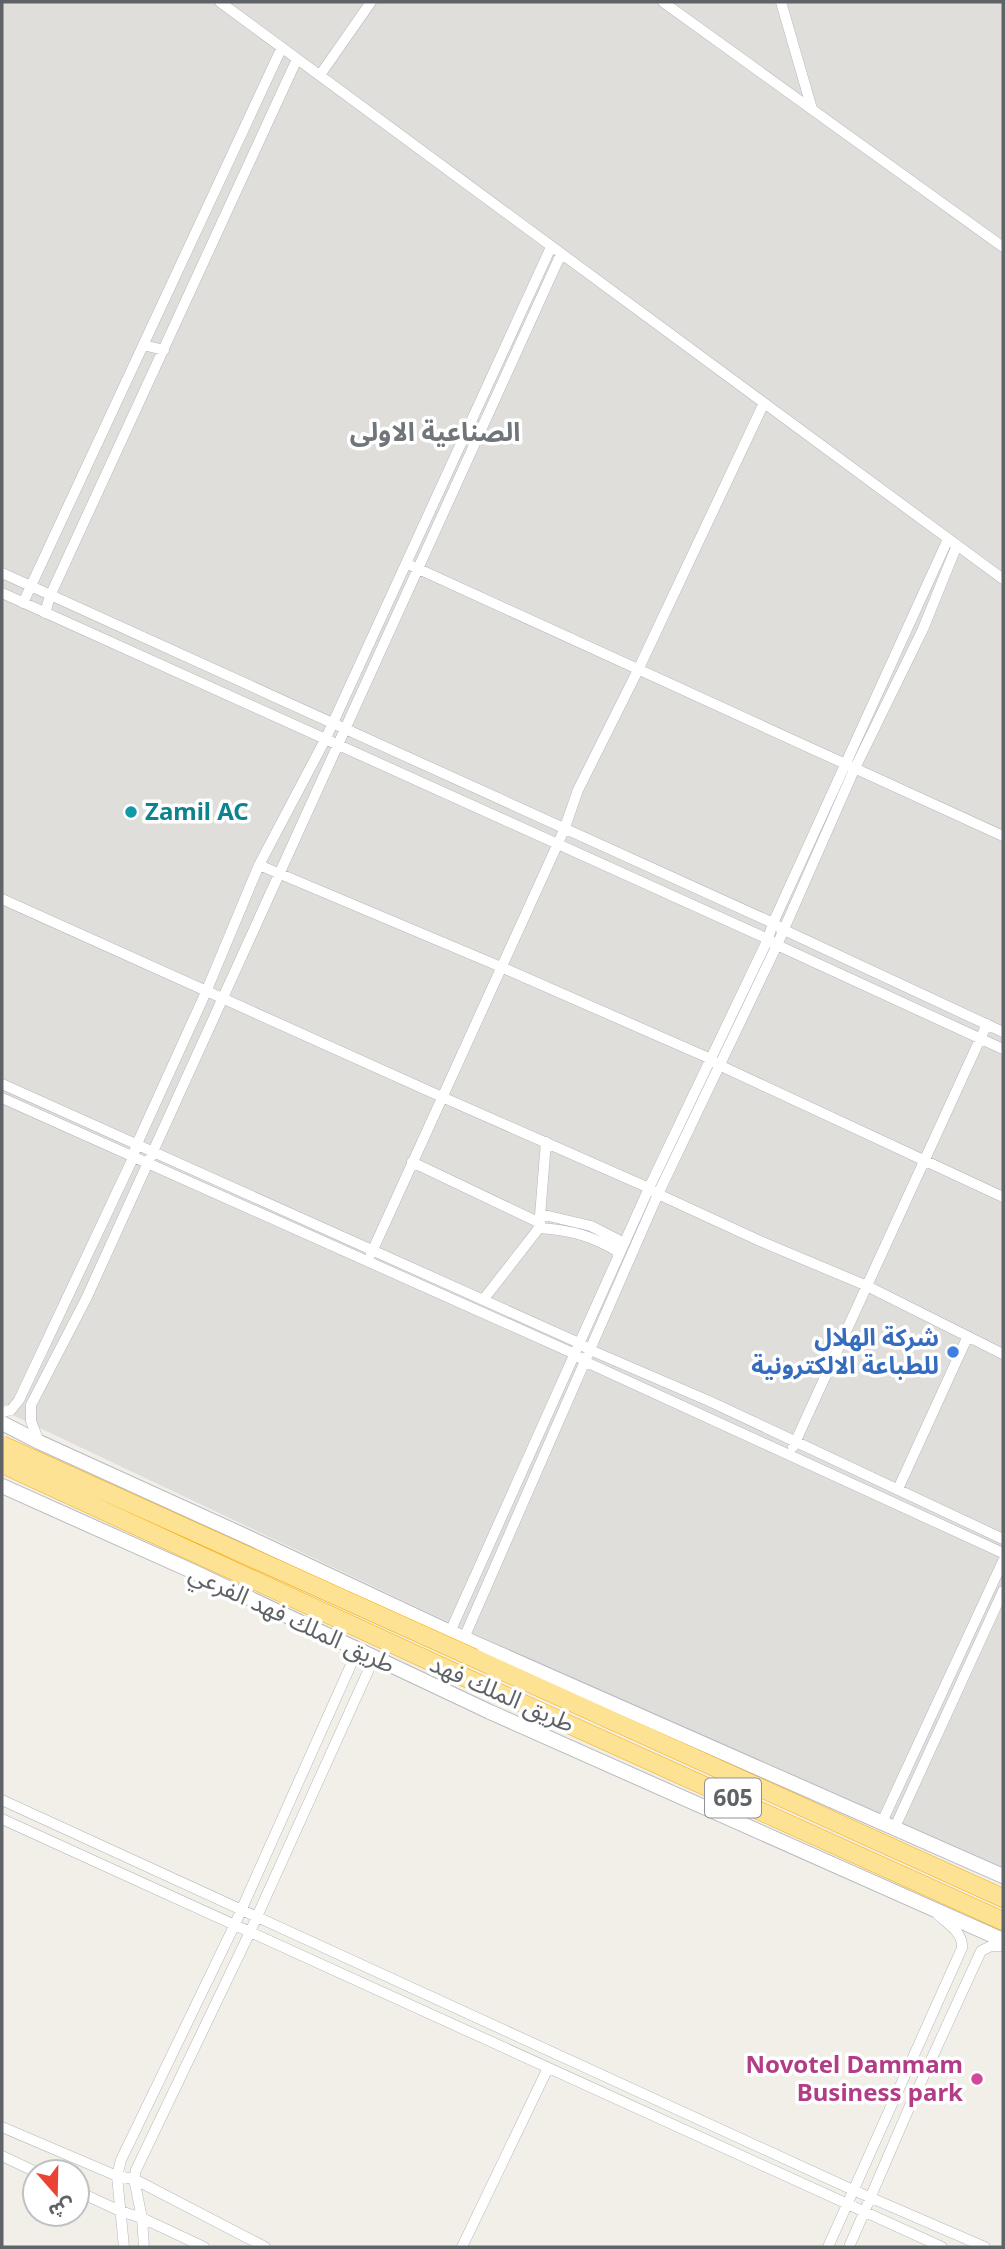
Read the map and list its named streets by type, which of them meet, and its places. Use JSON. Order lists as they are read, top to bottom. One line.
{"streets":{"highway":["طريق الملك فهد","605"],"main road":["طريق الملك فهد الفرعي"]},"districts":["الصناعية الاولى"],"places":["Zamil AC","شركة الهلال للطباعة الالكترونية","Novotel Dammam Business park"],"north":"bottom"}
